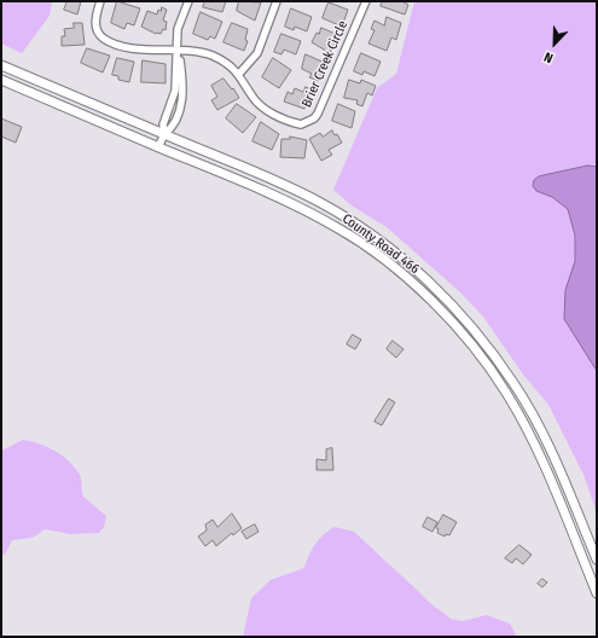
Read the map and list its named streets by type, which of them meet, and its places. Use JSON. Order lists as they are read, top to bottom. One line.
{"streets":{"main road":["County Road 466"],"street":["Brier Creek Circle"]},"north":"bottom left"}
